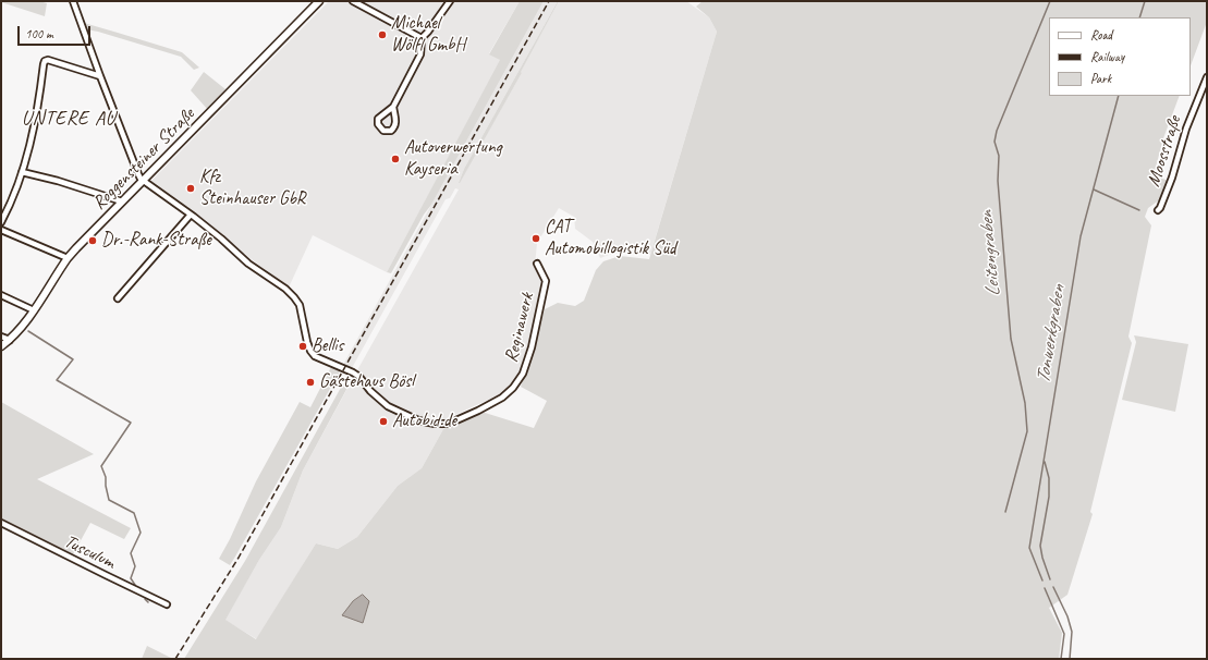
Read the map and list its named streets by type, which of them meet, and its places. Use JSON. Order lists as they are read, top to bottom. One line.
{"streets":{"street":["Moosstraße","Roggensteiner Straße","Reginawerk","Tusculum"]},"crossings":[["Roggensteiner Straße","Reginawerk"]],"districts":["UNTERE AU"],"water":["Leitengraben","Tonwerkgraben"],"places":["Michael Wölfl GmbH","Autoverwertung Kayseria","Kfz Steinhauser GbR","CAT Automobillogistik Süd","Dr.-Rank-Straße","Bellis","Gästehaus Bösl","Autobid.de"],"legend":["Road","Railway","Park"],"scale_bar":"100 m"}
